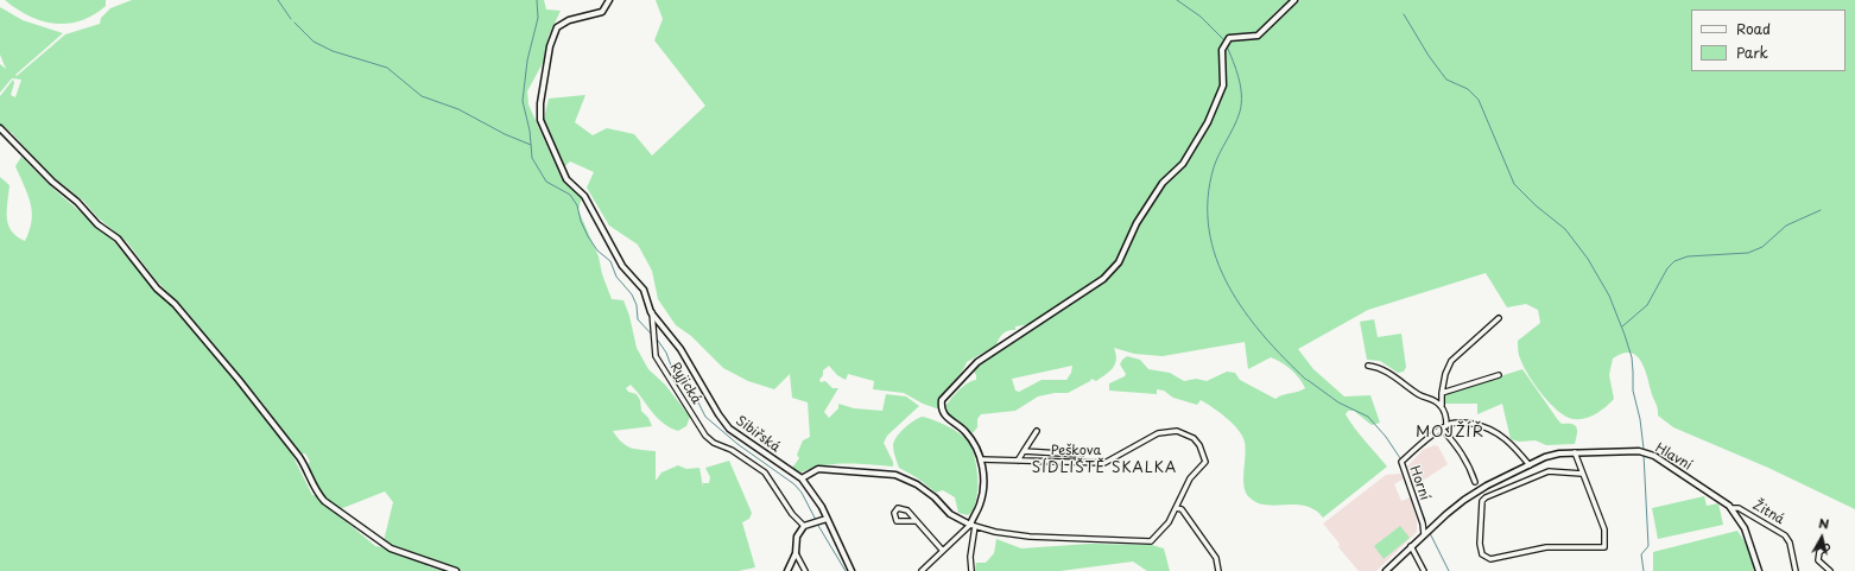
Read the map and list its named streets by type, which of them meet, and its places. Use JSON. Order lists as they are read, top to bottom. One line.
{"streets":{"street":["Ryjická","Sibiřská","Peškova","Hlavní","Horní","Žitná"]},"crossings":[["Ryjická","Sibiřská"],["Hlavní","Horní"],["Hlavní","Žitná"]],"districts":["MOJŽÍŘ","SÍDLIŠTĚ SKALKA"],"legend":["Road","Park"],"north":"top"}
